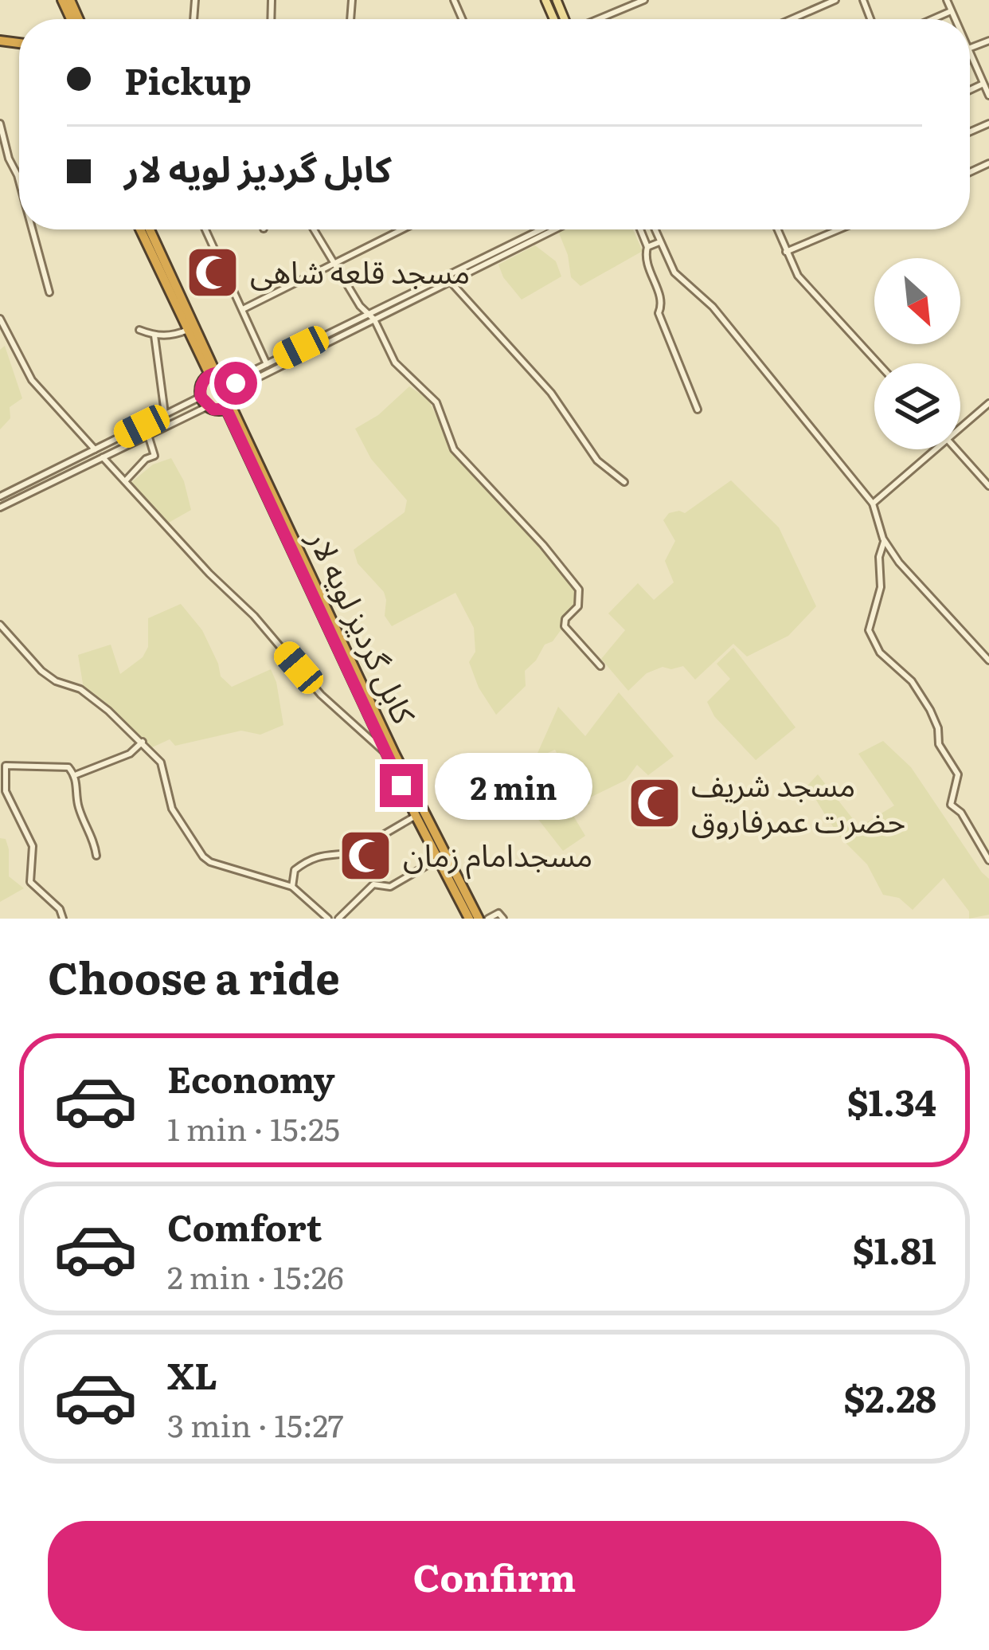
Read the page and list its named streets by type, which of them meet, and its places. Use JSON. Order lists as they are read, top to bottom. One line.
{"streets":{"highway":["کابل گردیز لویه لار"]},"places":{"mosque":["مسجد قلعه شاهی","مسجد شریف حضرت عمرفاروق","مسجدامام زمان"]},"north":"bottom right","page":{"banner":["Pickup","کابل گردیز لویه لار"],"bubble":"2 min","heading":"Choose a ride","list":[{"name":"Economy","note":"1 min · 15:25","value":"$1.34"},{"name":"Comfort","note":"2 min · 15:26","value":"$1.81"},{"name":"XL","note":"3 min · 15:27","value":"$2.28"}],"buttons":"Confirm"}}
